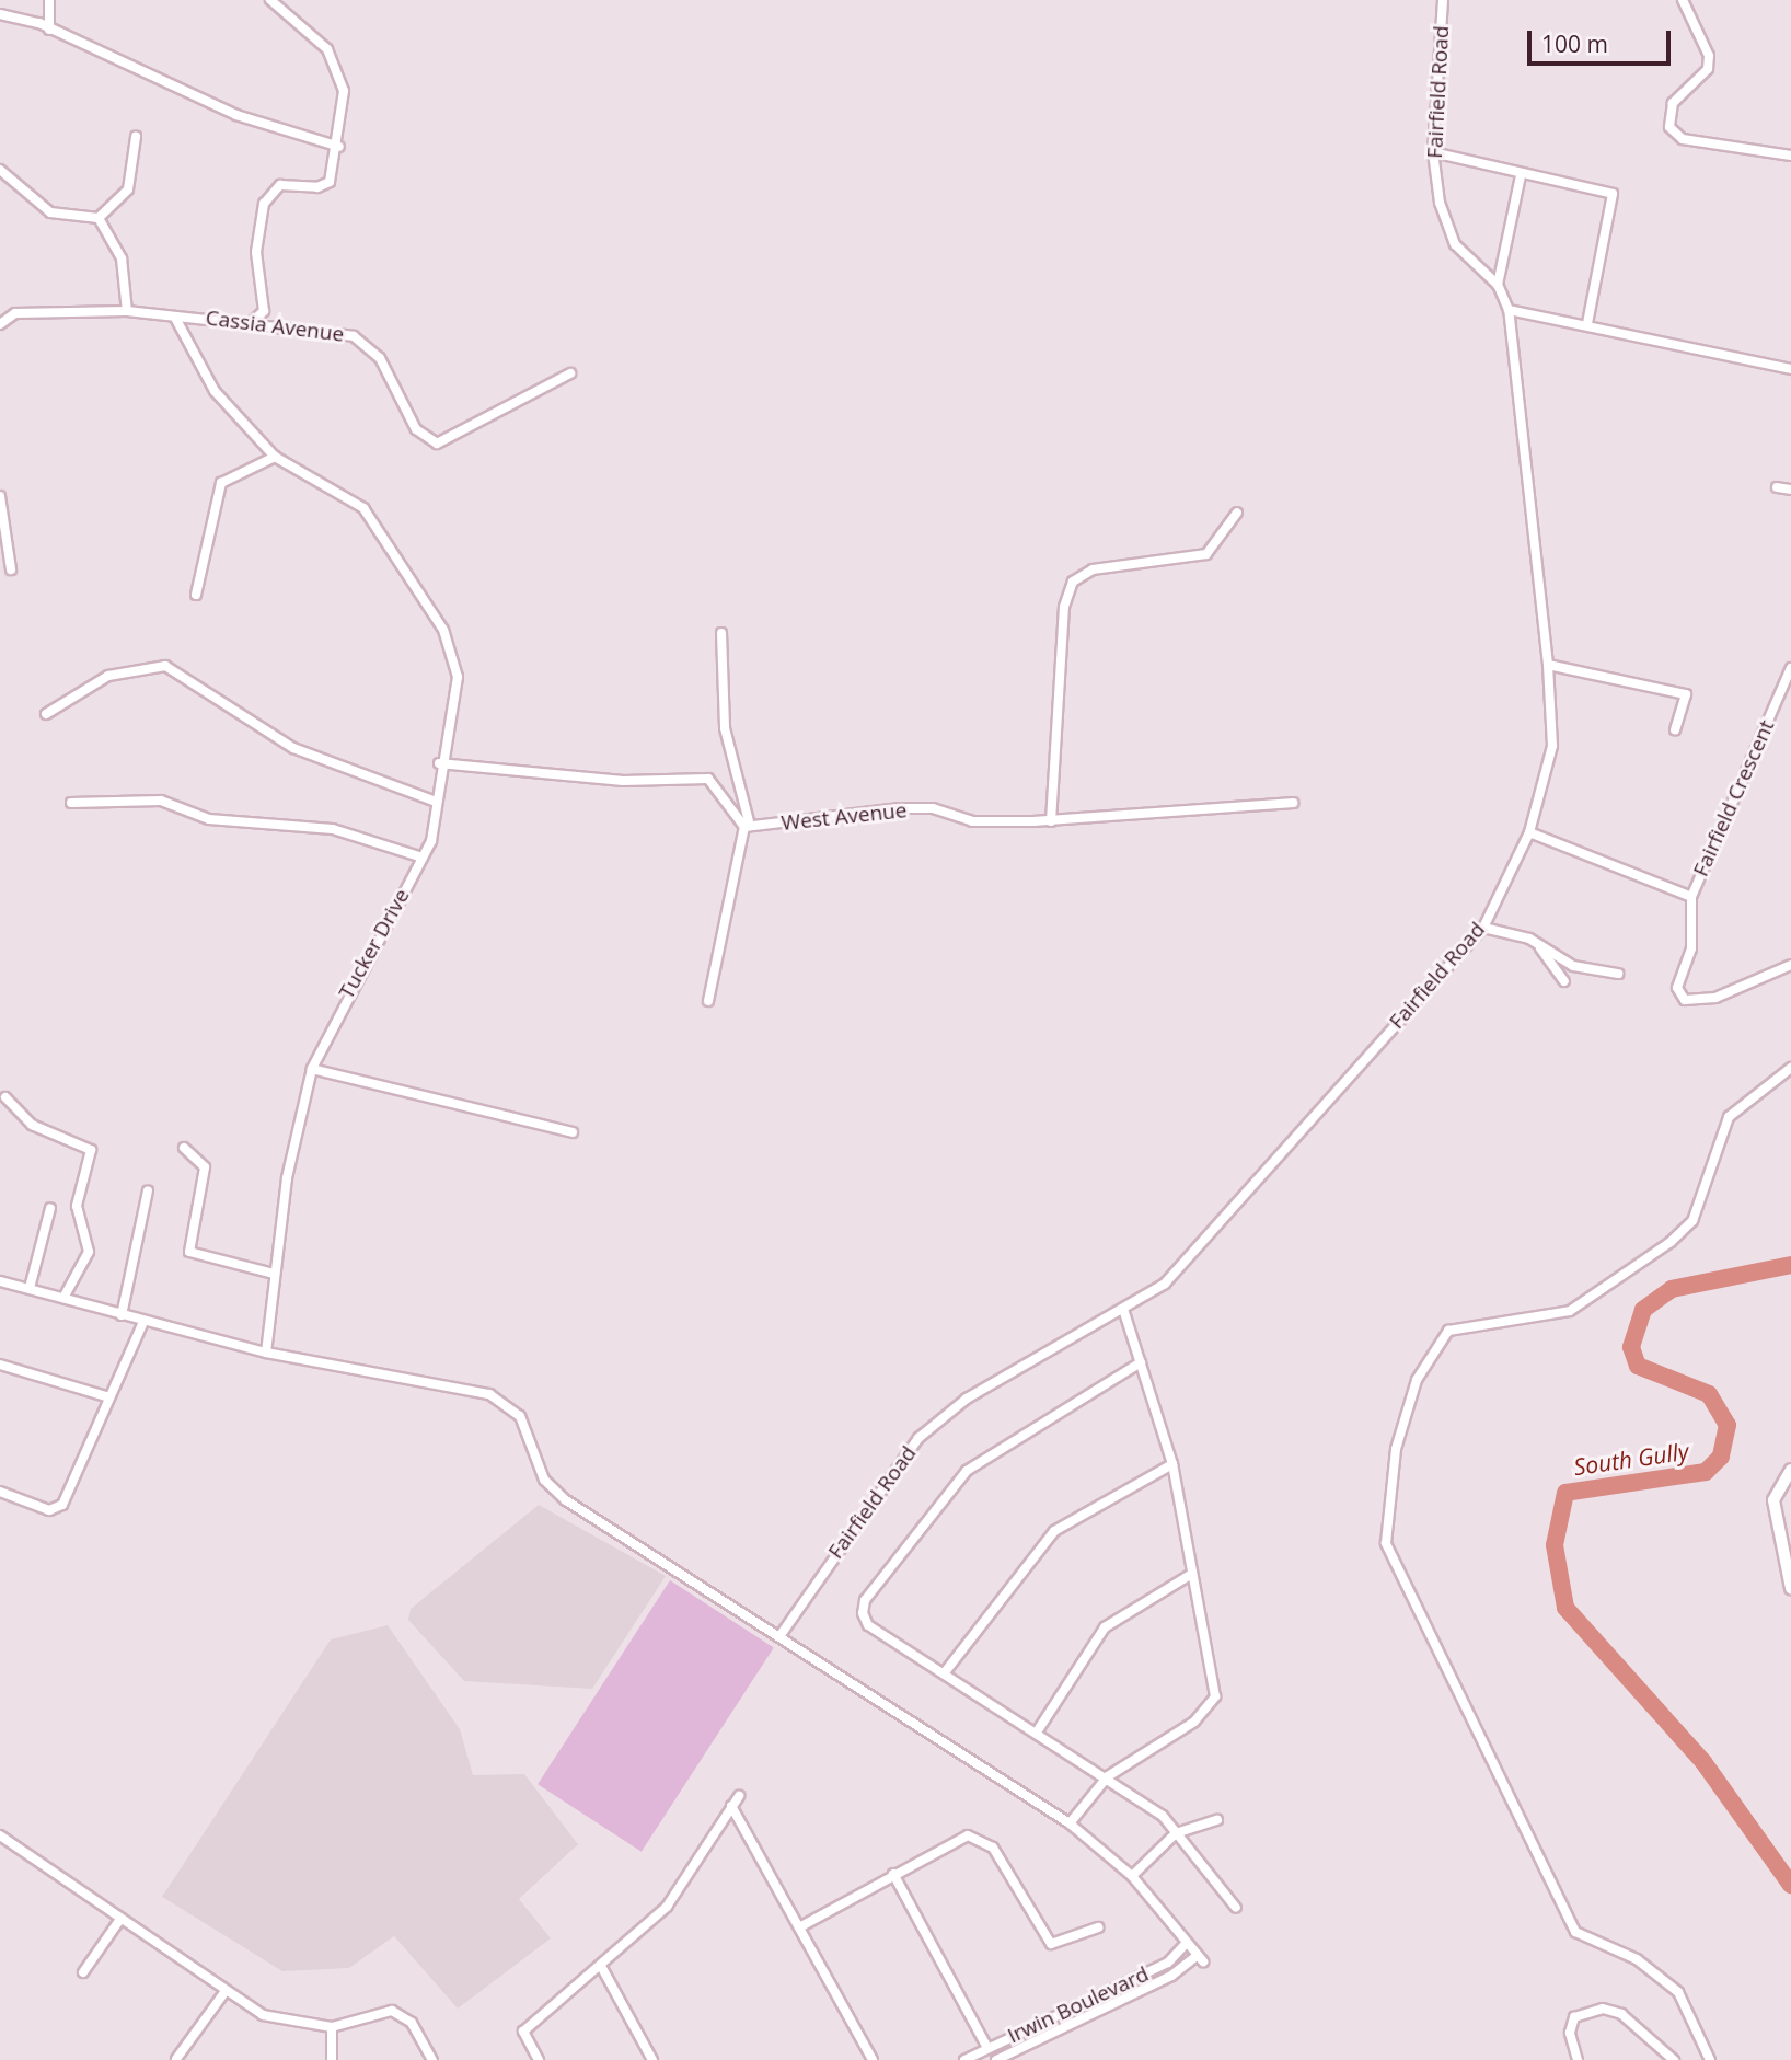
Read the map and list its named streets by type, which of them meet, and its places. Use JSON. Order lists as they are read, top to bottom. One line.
{"streets":{"street":["Fairfield Road","Cassia Avenue","Fairfield Crescent","West Avenue","Tucker Drive","Irwin Boulevard"]},"crossings":[["Fairfield Road","Fairfield Crescent"],["Cassia Avenue","Tucker Drive"]],"water":["South Gully"],"scale_bar":"100 m"}
